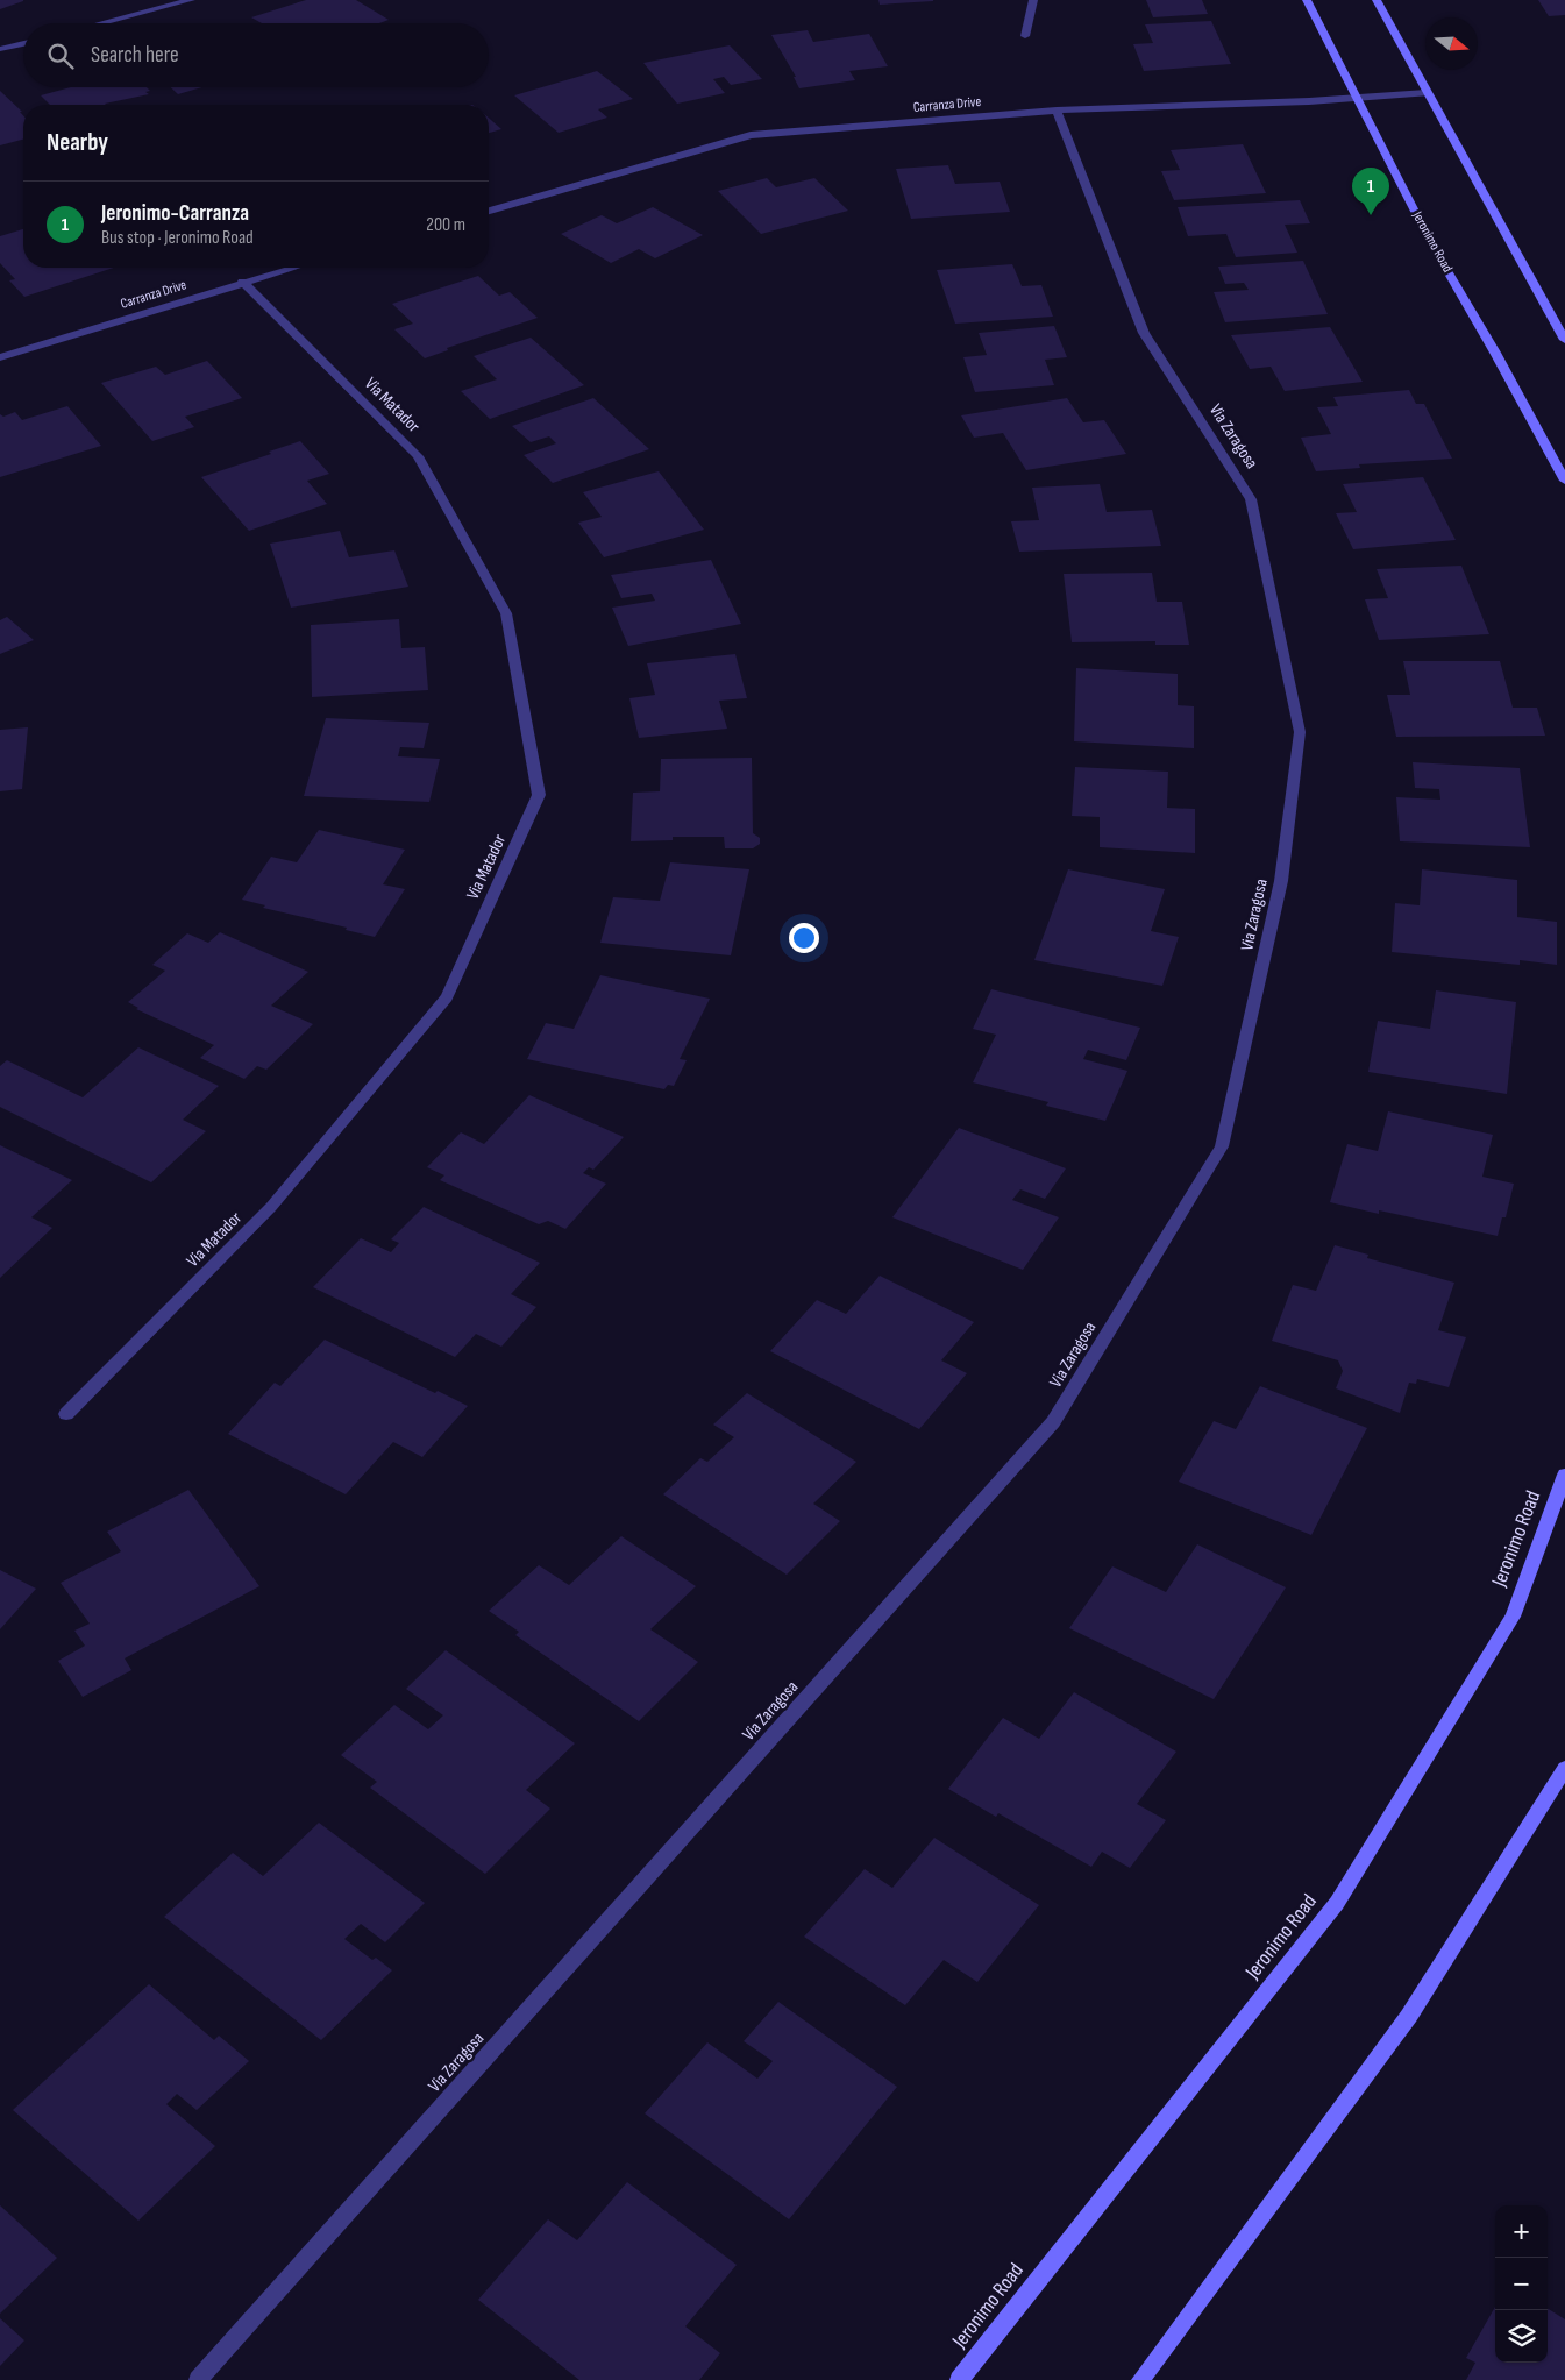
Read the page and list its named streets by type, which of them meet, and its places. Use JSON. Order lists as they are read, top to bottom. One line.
{"streets":{"main road":["Jeronimo Road"],"street":["Carranza Drive","Via Matador","Via Zaragosa"]},"crossings":[["Carranza Drive","Jeronimo Road"],["Carranza Drive","Via Matador"],["Carranza Drive","Via Zaragosa"]],"north":"right","page":{"search":"Search here","heading":"Nearby","pins":"1","list":[{"mark":"1","name":"Jeronimo-Carranza","note":"Bus stop · Jeronimo Road","value":"200 m"}],"map_buttons":["+","−"]}}
